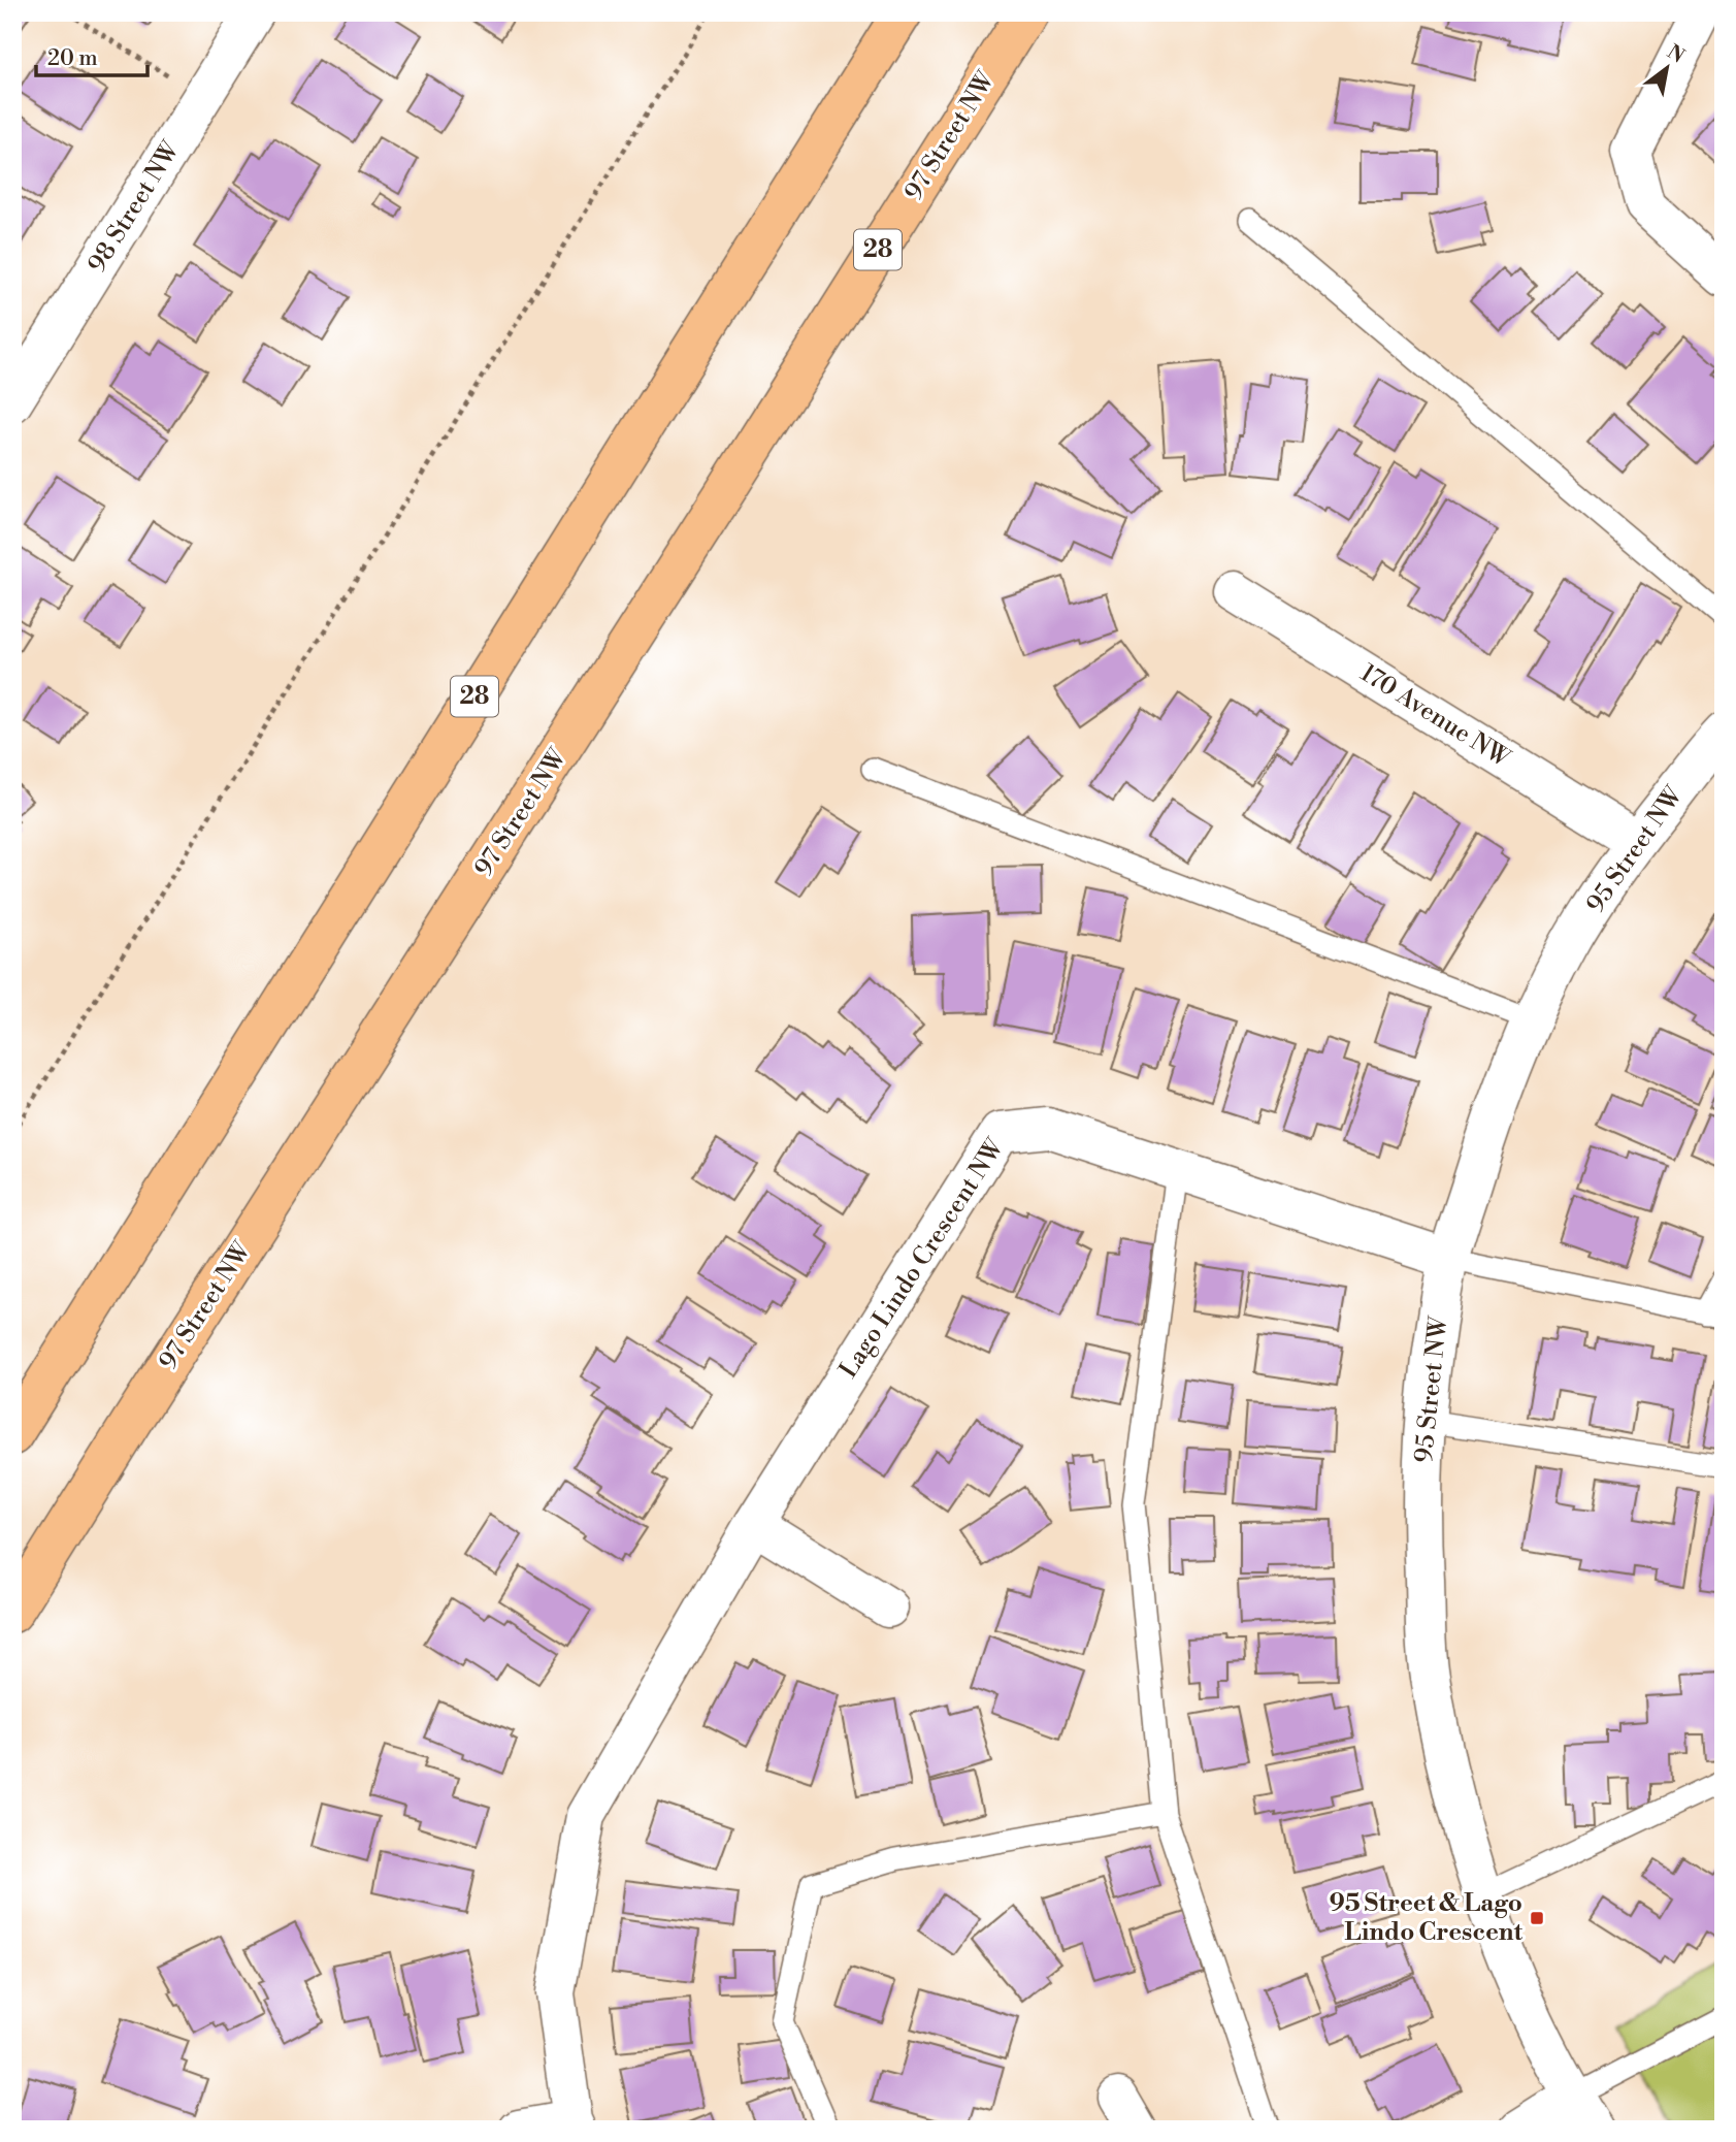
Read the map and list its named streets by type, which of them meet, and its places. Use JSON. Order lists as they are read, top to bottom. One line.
{"streets":{"main road":["97 Street NW","28"],"street":["98 Street NW","170 Avenue NW","95 Street NW","Lago Lindo Crescent NW"]},"crossings":[["170 Avenue NW","95 Street NW"],["95 Street NW","Lago Lindo Crescent NW"]],"places":{"transit":["95 Street & Lago Lindo Crescent"]},"scale_bar":"20 m","north":"top right"}
